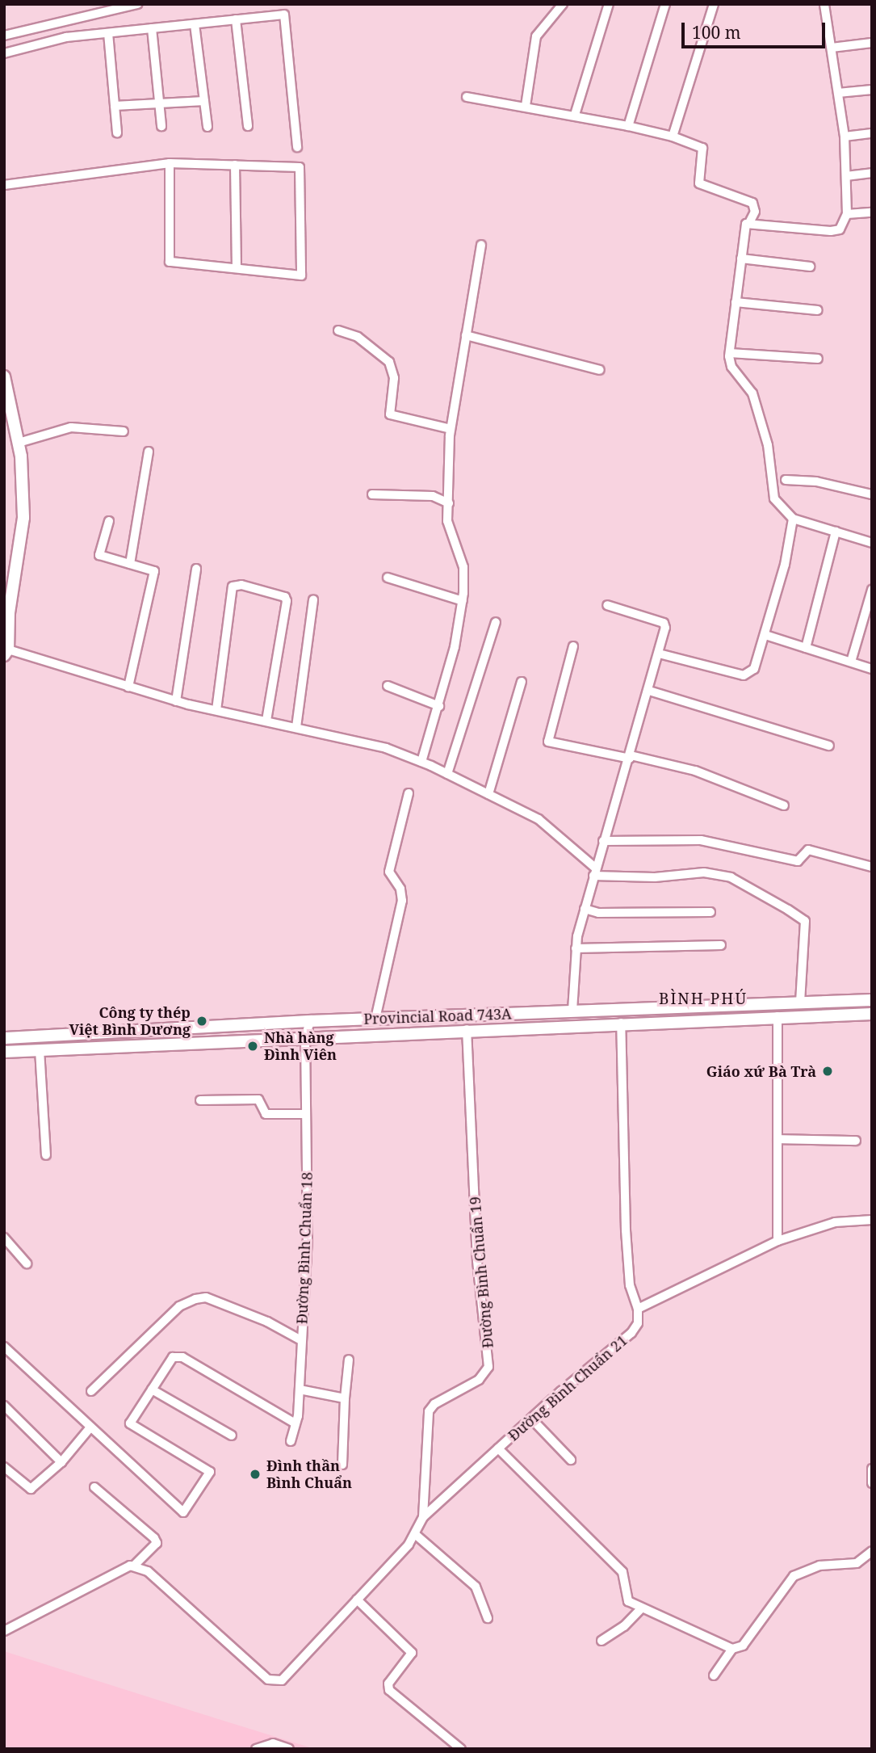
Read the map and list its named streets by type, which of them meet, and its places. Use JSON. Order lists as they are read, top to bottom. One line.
{"streets":{"main road":["Provincial Road 743A"],"street":["Đường Bình Chuẩn 18","Đường Bình Chuẩn 19","Đường Bình Chuẩn 21"]},"crossings":[["Provincial Road 743A","Đường Bình Chuẩn 18"],["Provincial Road 743A","Đường Bình Chuẩn 19"],["Đường Bình Chuẩn 19","Đường Bình Chuẩn 21"]],"districts":["BÌNH PHÚ"],"places":["Công ty thép Việt Bình Dương","Nhà hàng Đình Viên","Giáo xứ Bà Trà","Đình thần Bình Chuẩn"],"scale_bar":"100 m"}
